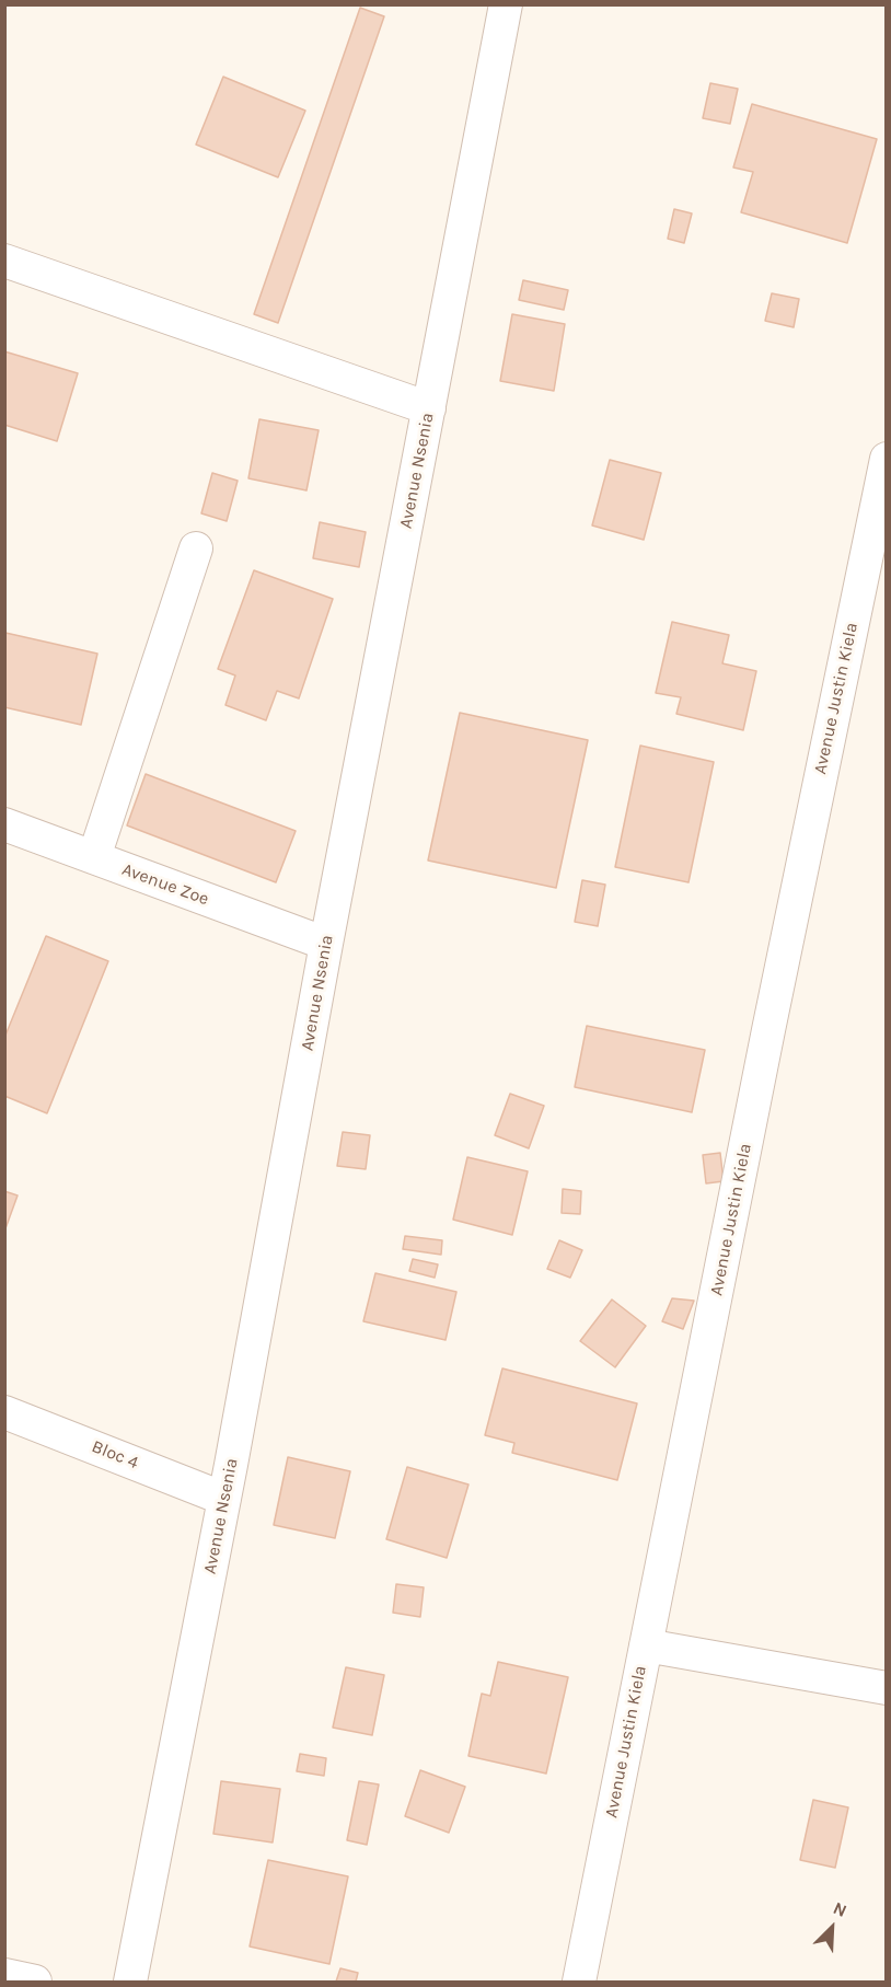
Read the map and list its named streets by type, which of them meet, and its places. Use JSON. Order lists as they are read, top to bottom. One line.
{"streets":{"street":["Avenue Nsenia","Avenue Justin Kiela","Avenue Zoe","Bloc 4"]},"crossings":[["Avenue Nsenia","Avenue Zoe"],["Avenue Nsenia","Bloc 4"]],"north":"top right"}
